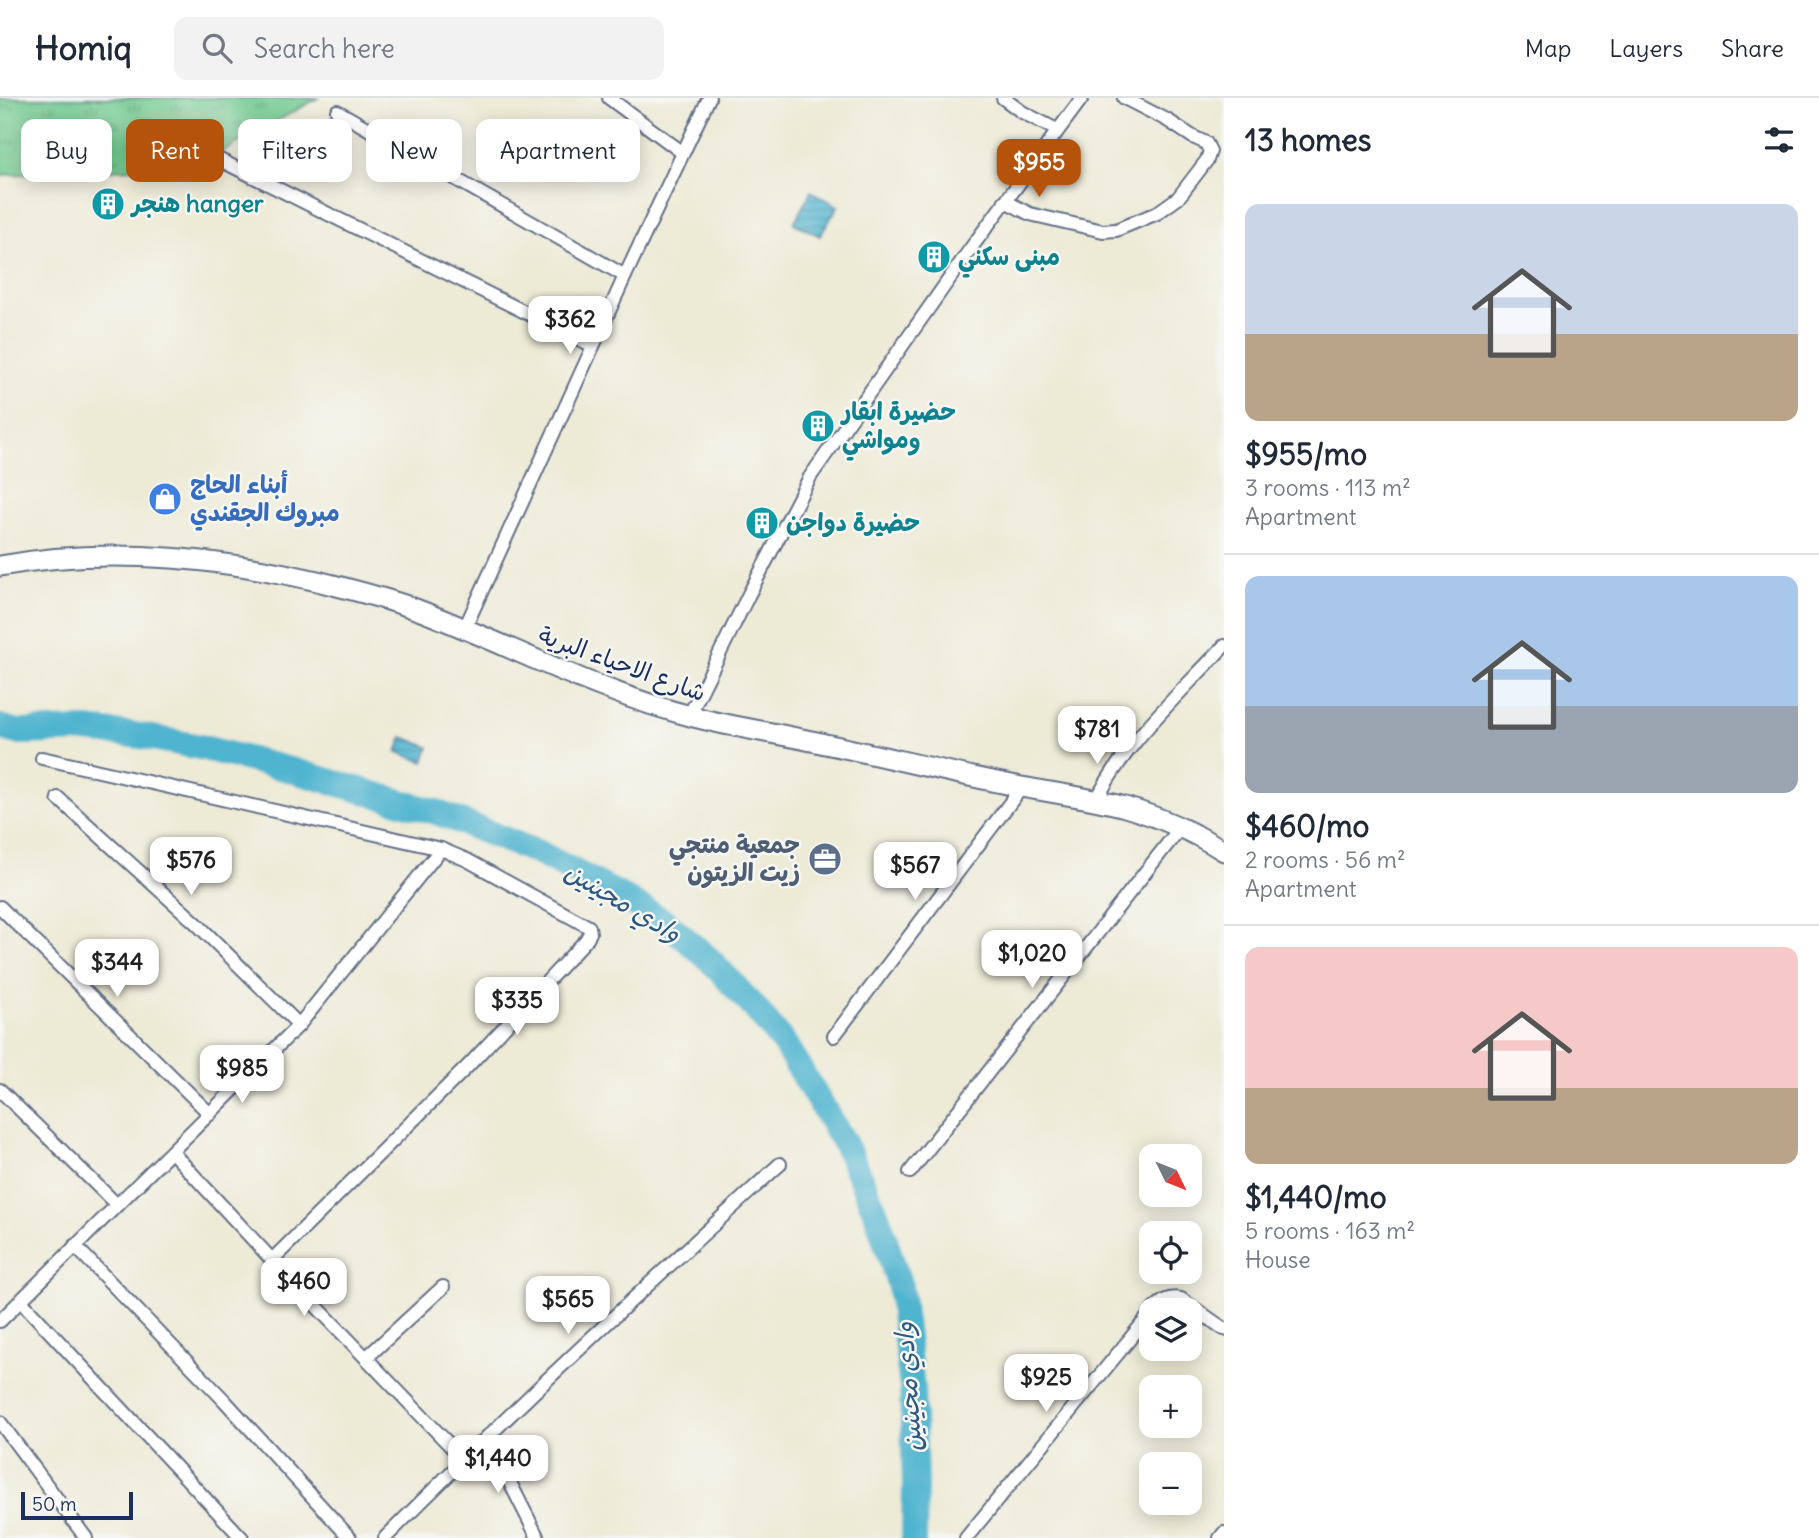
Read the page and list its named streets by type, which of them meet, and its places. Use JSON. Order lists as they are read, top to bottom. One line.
{"streets":{"main road":["شارع الاحياء البرية"]},"water":["وادي مجينين"],"places":{"building":["هنجر hanger","مبنى سكني","حضيرة ابقار ومواشي","حضيرة دواجن"],"shop":["أبناء الحاج مبروك الجقندي"],"office":["جمعية منتجي زيت الزيتون"]},"scale_bar":"50 m","north":"bottom right","page":{"header":"Homiq","search":"Search here","nav":["Map","Layers","Share"],"heading":"13 homes","chip":["Buy","Rent","Filters","New","Apartment"],"price":["$955","$362","$781","$576","$567","$1,020","$344","$335","$985","$460","$565","$925","$1,440"],"list":[{"name":"$955/mo","note":"3 rooms · 113 m² · Apartment"},{"name":"$460/mo","note":"2 rooms · 56 m² · Apartment"},{"name":"$1,440/mo","note":"5 rooms · 163 m² · House"}],"map_buttons":["+","−"],"scale":"50 m"}}
